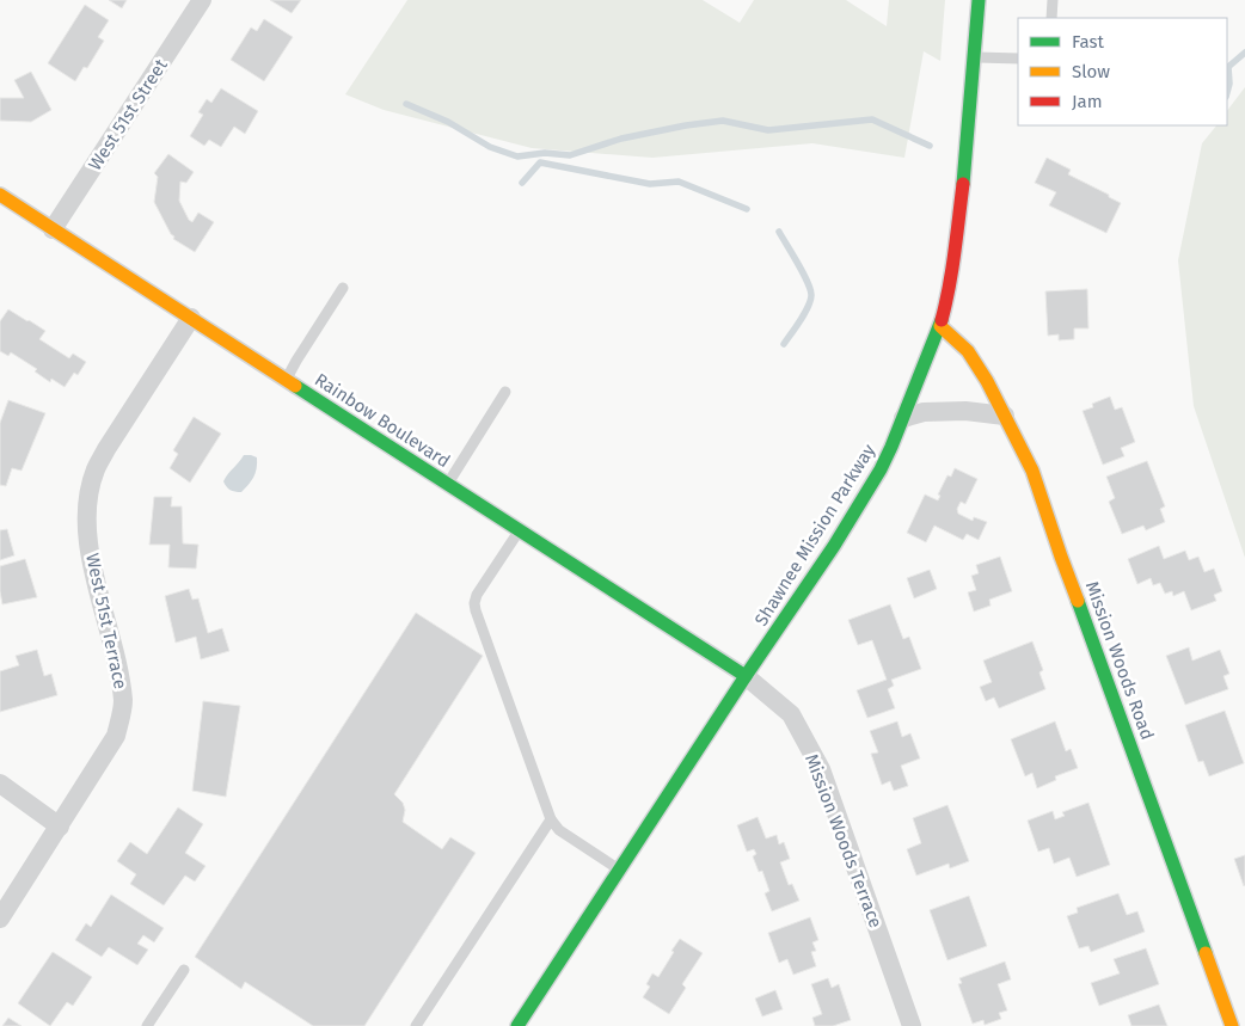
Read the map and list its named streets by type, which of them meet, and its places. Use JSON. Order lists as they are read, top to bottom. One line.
{"streets":{"main road":["Rainbow Boulevard","Shawnee Mission Parkway","Mission Woods Road"],"street":["West 51st Street","West 51st Terrace","Mission Woods Terrace"]},"crossings":[["West 51st Street","Rainbow Boulevard"],["Rainbow Boulevard","Shawnee Mission Parkway"],["Rainbow Boulevard","West 51st Terrace"],["Rainbow Boulevard","Mission Woods Terrace"],["Shawnee Mission Parkway","Mission Woods Road"],["Shawnee Mission Parkway","Mission Woods Terrace"]],"legend":["Fast","Slow","Jam"]}
